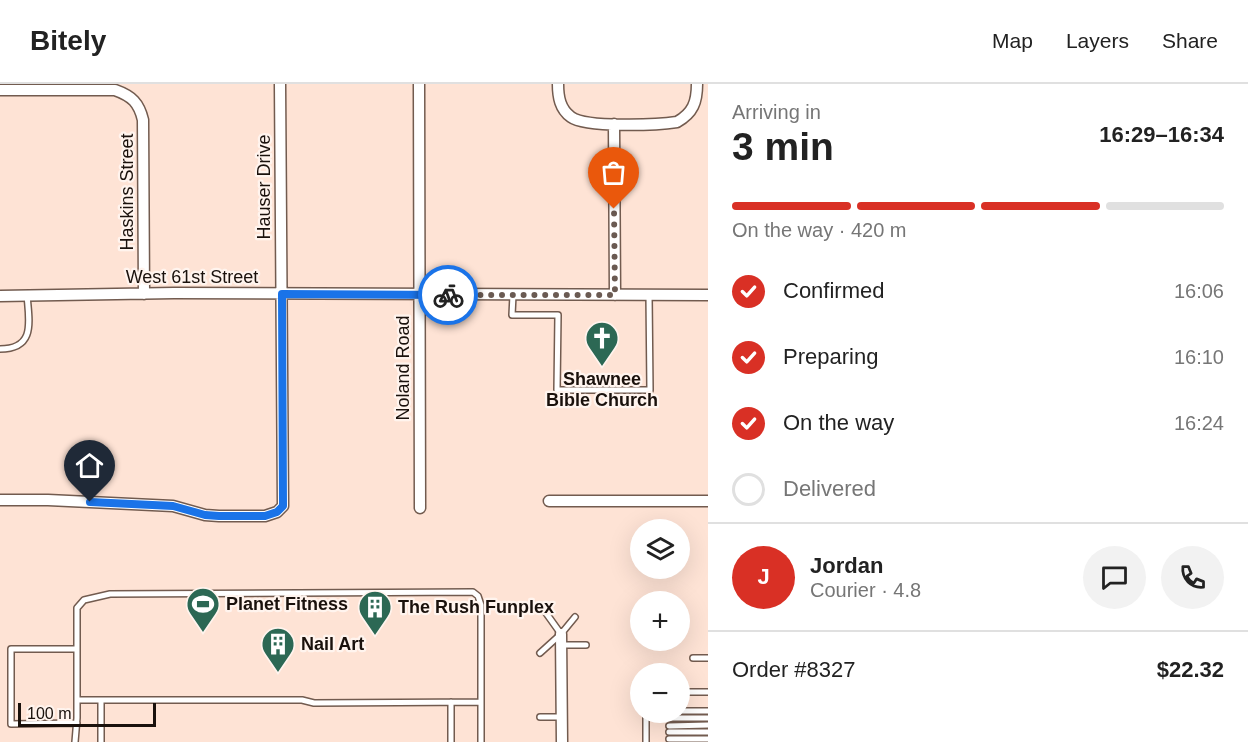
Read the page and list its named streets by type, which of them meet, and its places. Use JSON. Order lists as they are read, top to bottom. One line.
{"streets":{"street":["Hauser Drive","Haskins Street","West 61st Street","Noland Road"]},"crossings":[["Hauser Drive","West 61st Street"],["Haskins Street","West 61st Street"],["West 61st Street","Noland Road"]],"places":{"church":["Shawnee Bible Church"],"sports":["Planet Fitness"],"building":["The Rush Funplex","Nail Art"]},"scale_bar":"100 m","page":{"header":"Bitely","nav":["Map","Layers","Share"],"heading":["3 min","Arriving in","16:29–16:34"],"panel":["Jordan","Courier · 4.8","Order #8327","$22.32"],"bar":"On the way · 420 m","list":[["Confirmed","16:06"],["Preparing","16:10"],["On the way","16:24"],"Delivered"],"map_buttons":["+","−"],"round":"J","scale":"100 m"}}
